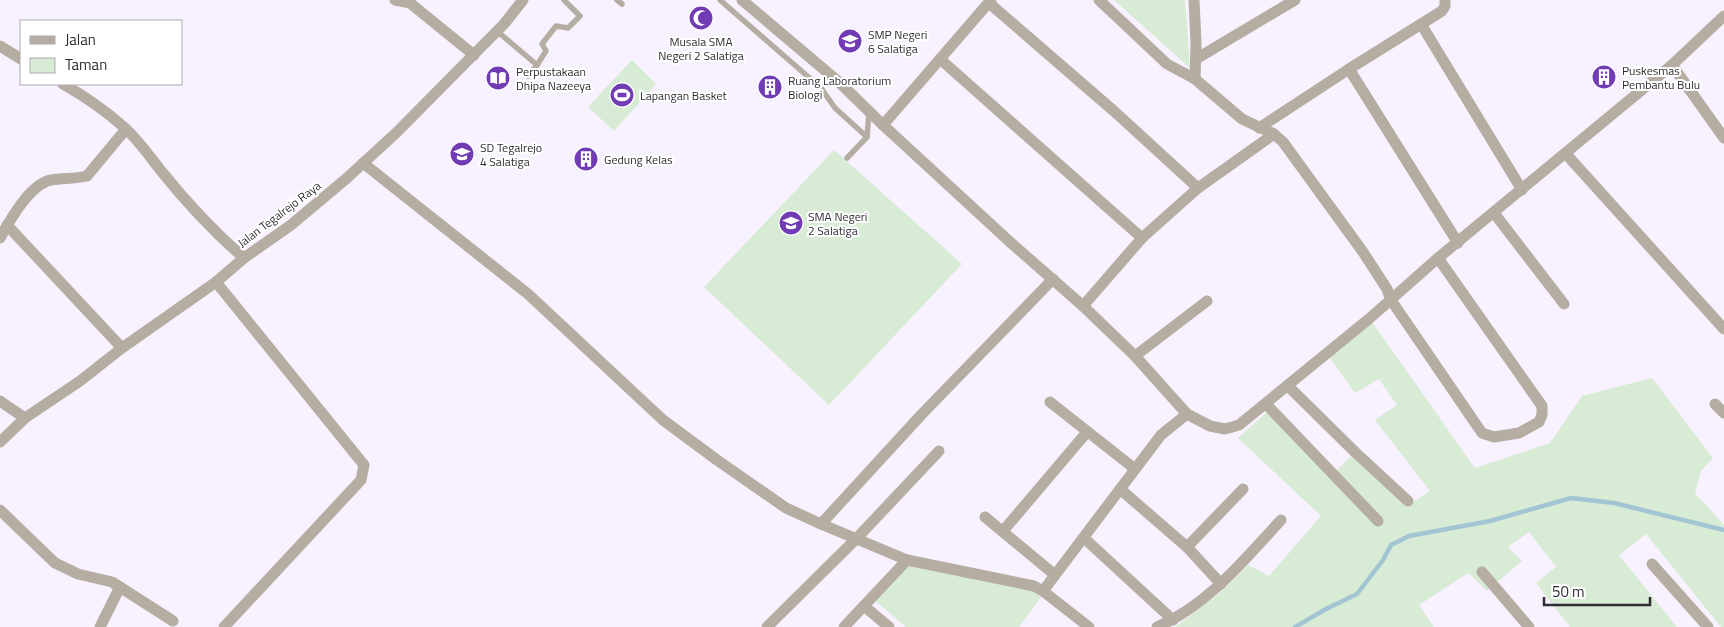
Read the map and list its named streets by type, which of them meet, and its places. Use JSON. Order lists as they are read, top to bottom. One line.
{"streets":{"street":["Jalan Tegalrejo Raya"]},"places":{"mosque":["Musala SMA Negeri 2 Salatiga"],"school or university":["SMP Negeri 6 Salatiga","SD Tegalrejo 4 Salatiga","SMA Negeri 2 Salatiga"],"building":["Puskesmas Pembantu Bulu","Ruang Laboratorium Biologi","Gedung Kelas"],"library":["Perpustakaan Dhipa Nazeeya"],"sports":["Lapangan Basket"]},"legend":["Jalan","Taman"],"scale_bar":"50 m"}
